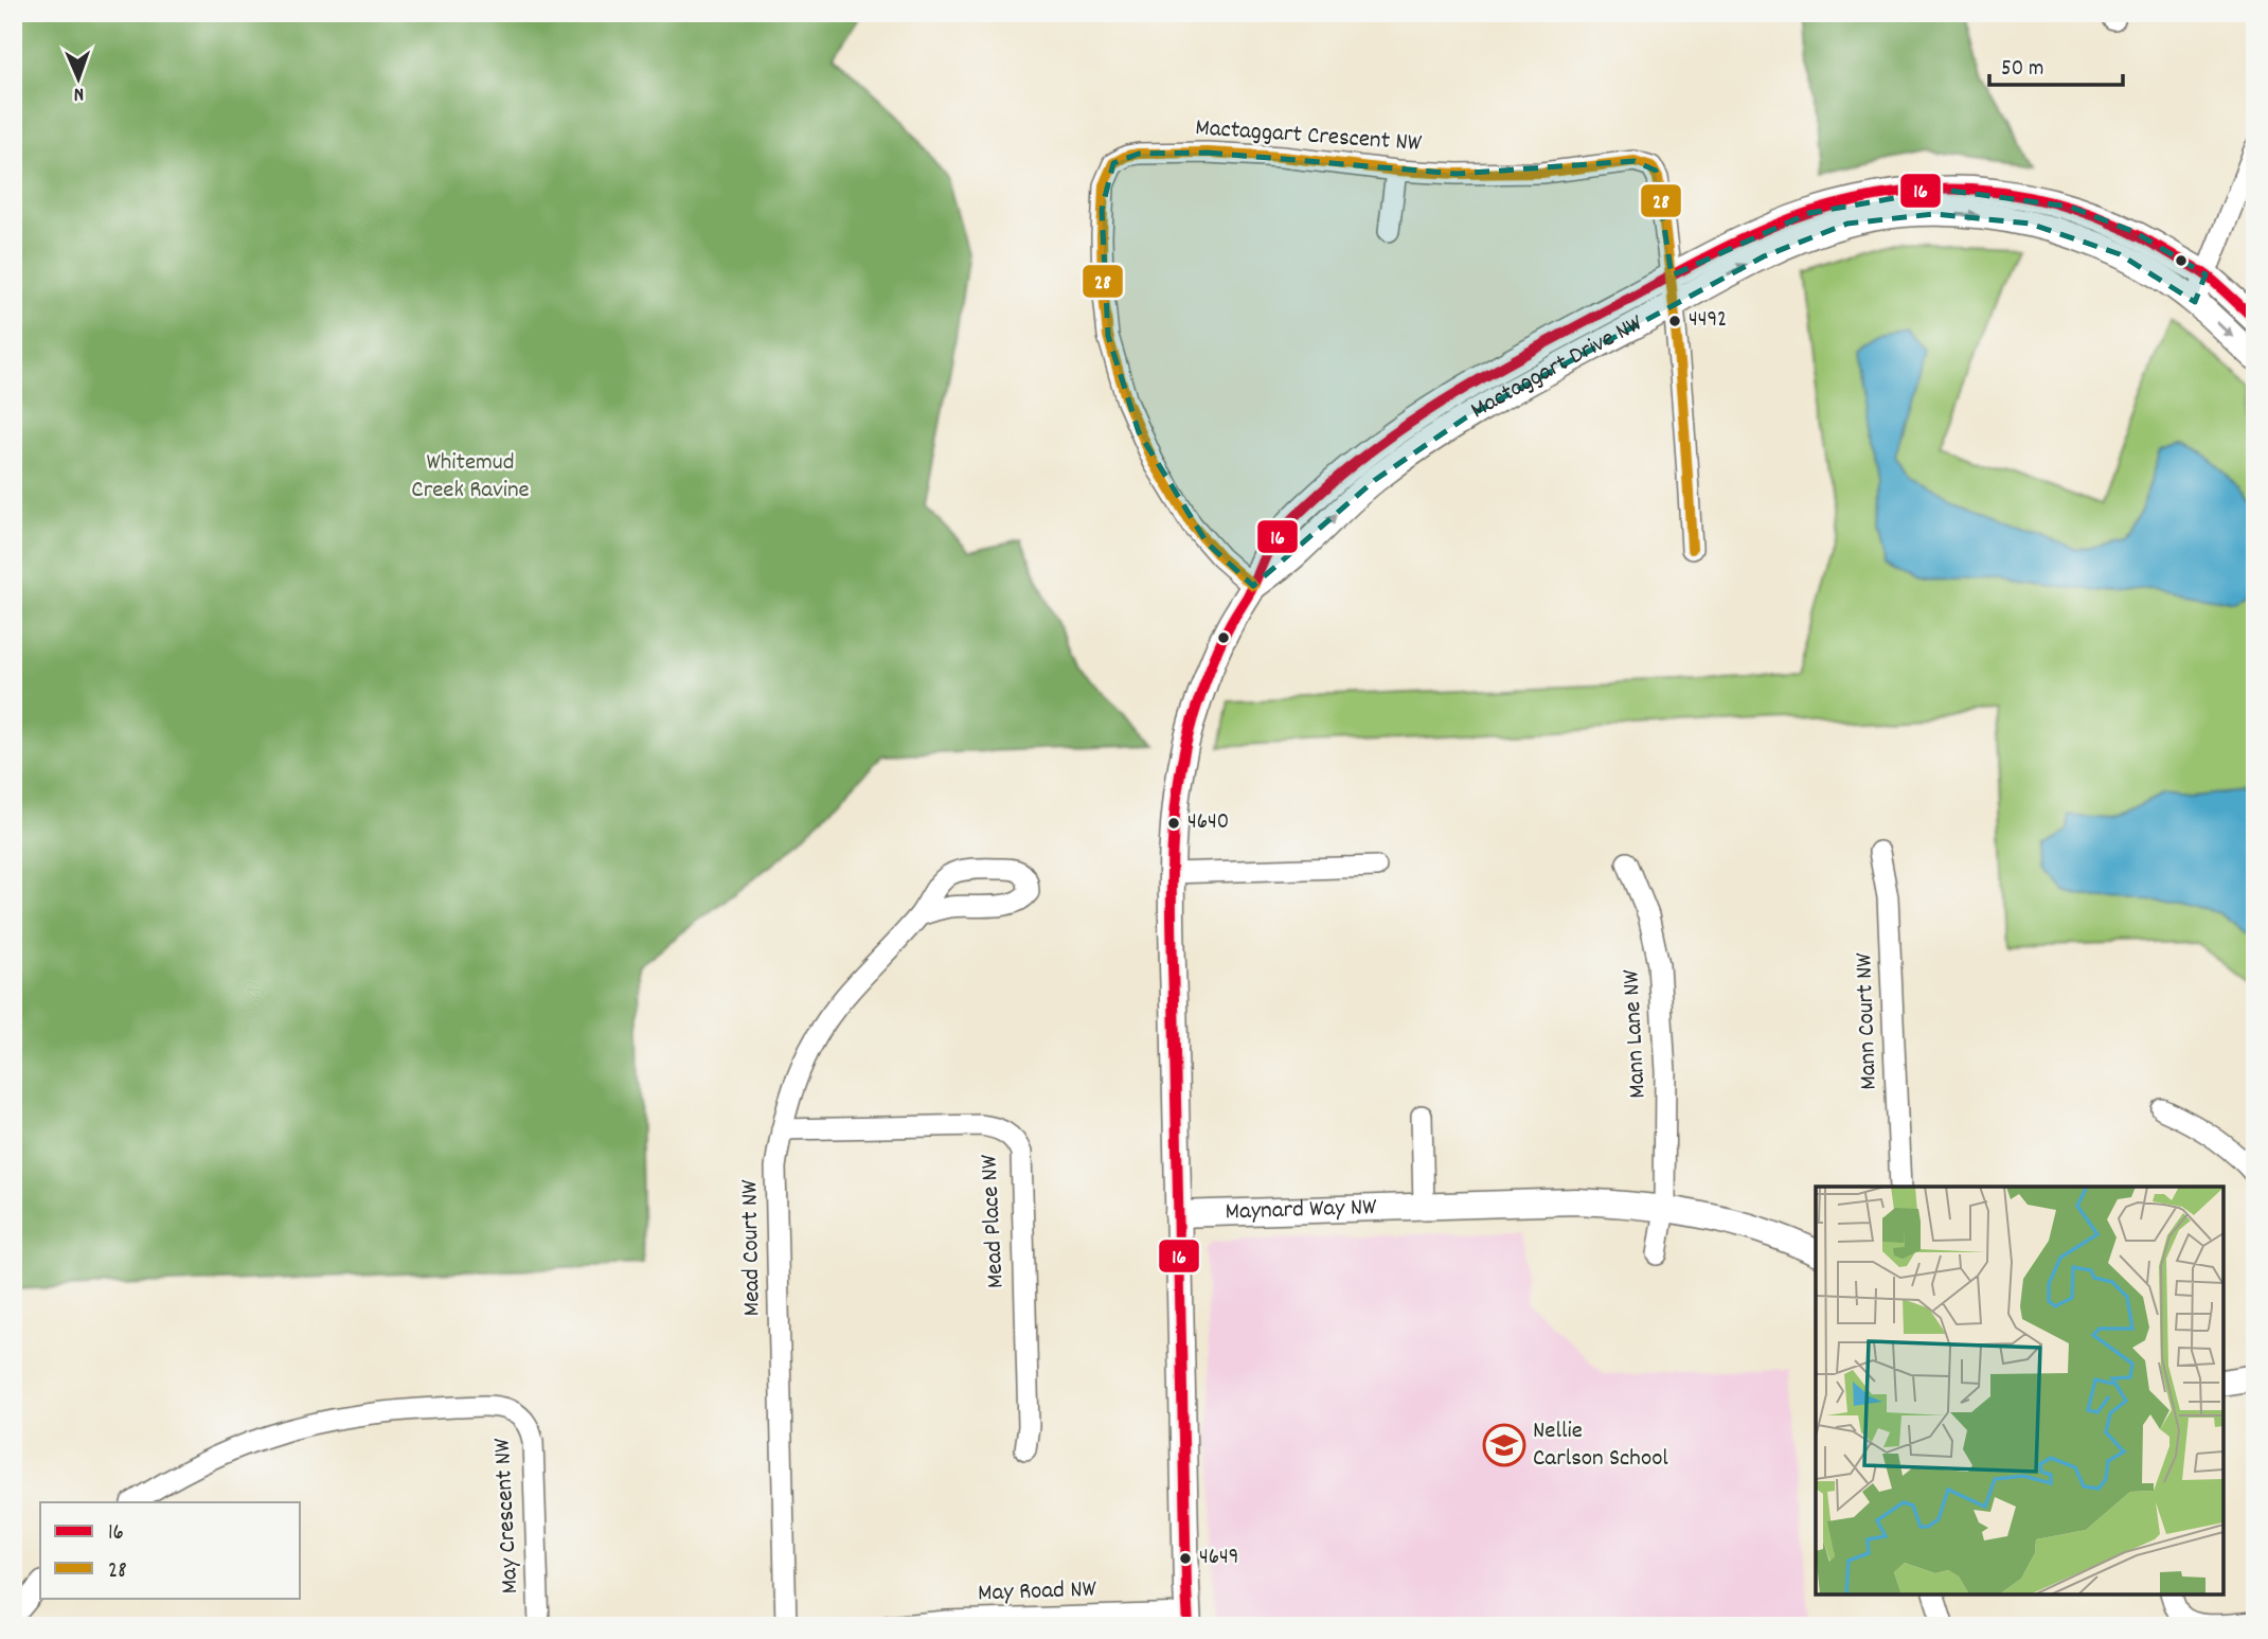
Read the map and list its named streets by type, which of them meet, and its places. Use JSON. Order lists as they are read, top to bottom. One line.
{"streets":{"street":["Mactaggart Crescent NW","Mactaggart Drive NW","Mann Court NW","Mann Lane NW","Maynard Way NW","Mead Place NW","Mead Court NW","May Crescent NW","May Road NW"]},"crossings":[["Mactaggart Crescent NW","Mactaggart Drive NW"],["Mactaggart Drive NW","Maynard Way NW"],["Mactaggart Drive NW","May Road NW"],["Mann Lane NW","Maynard Way NW"],["Mead Place NW","Mead Court NW"]],"parks":["Whitemud Creek Ravine"],"places":{"other":["4492","4640","4649"],"school or university":["Nellie Carlson School"]},"lines":["transit line 28","transit line 16"],"legend":["16","28"],"scale_bar":"50 m","north":"bottom"}
